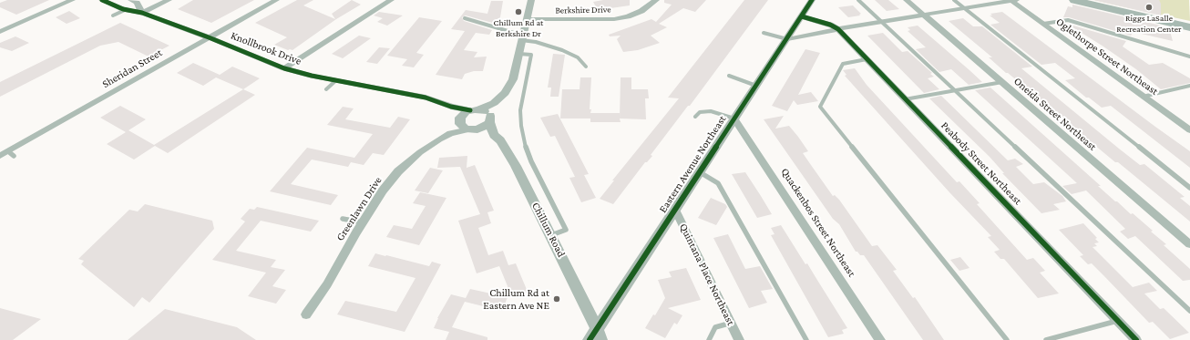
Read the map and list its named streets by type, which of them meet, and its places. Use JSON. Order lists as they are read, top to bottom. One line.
{"streets":{"street":["Berkshire Drive","Knollbrook Drive","Oglethorpe Street Northeast","Sheridan Street","Oneida Street Northeast","Peabody Street Northeast","Eastern Avenue Northeast","Greenlawn Drive","Quackenbos Street Northeast","Chillum Road","Quintana Place Northeast"]},"crossings":[["Knollbrook Drive","Sheridan Street"],["Knollbrook Drive","Greenlawn Drive"],["Knollbrook Drive","Chillum Road"],["Peabody Street Northeast","Eastern Avenue Northeast"],["Eastern Avenue Northeast","Quackenbos Street Northeast"],["Eastern Avenue Northeast","Chillum Road"],["Eastern Avenue Northeast","Quintana Place Northeast"],["Greenlawn Drive","Chillum Road"]],"places":["Riggs LaSalle Recreation Center","Chillum Rd at Berkshire Dr","Chillum Rd at Eastern Ave NE"]}
